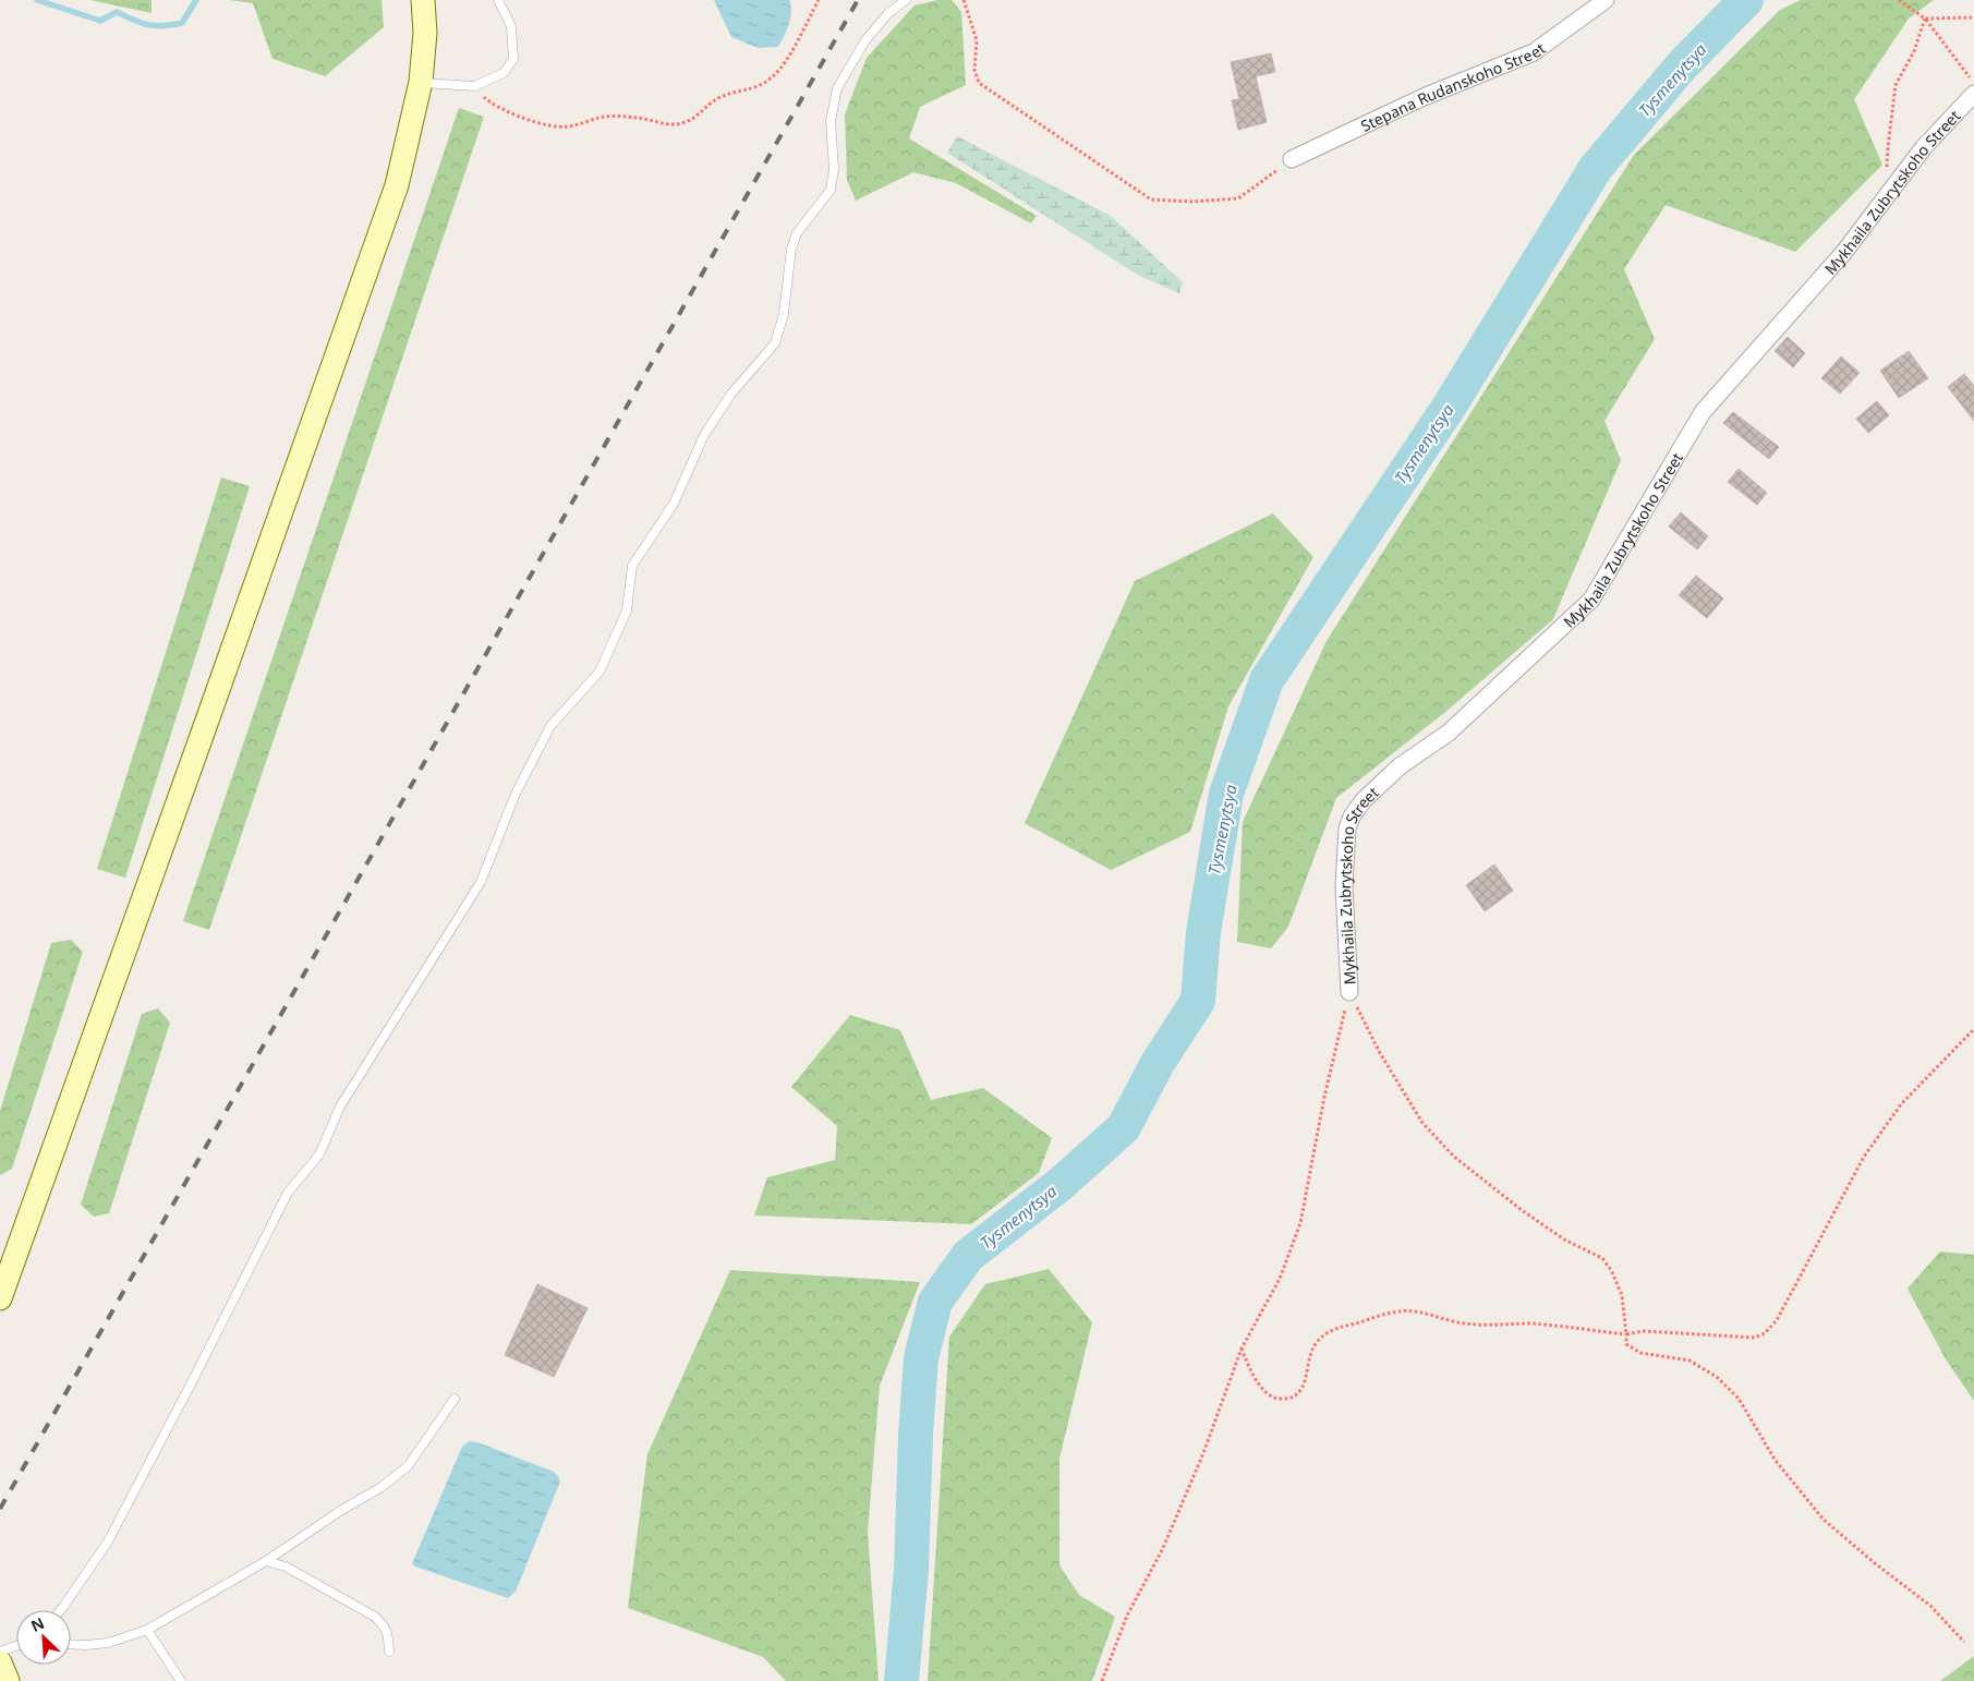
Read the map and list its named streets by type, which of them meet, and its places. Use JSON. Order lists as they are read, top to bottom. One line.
{"streets":{"street":["Stepana Rudanskoho Street","Mykhaila Zubrytskoho Street"]},"water":["Tysmenytsya"],"north":"top left"}
